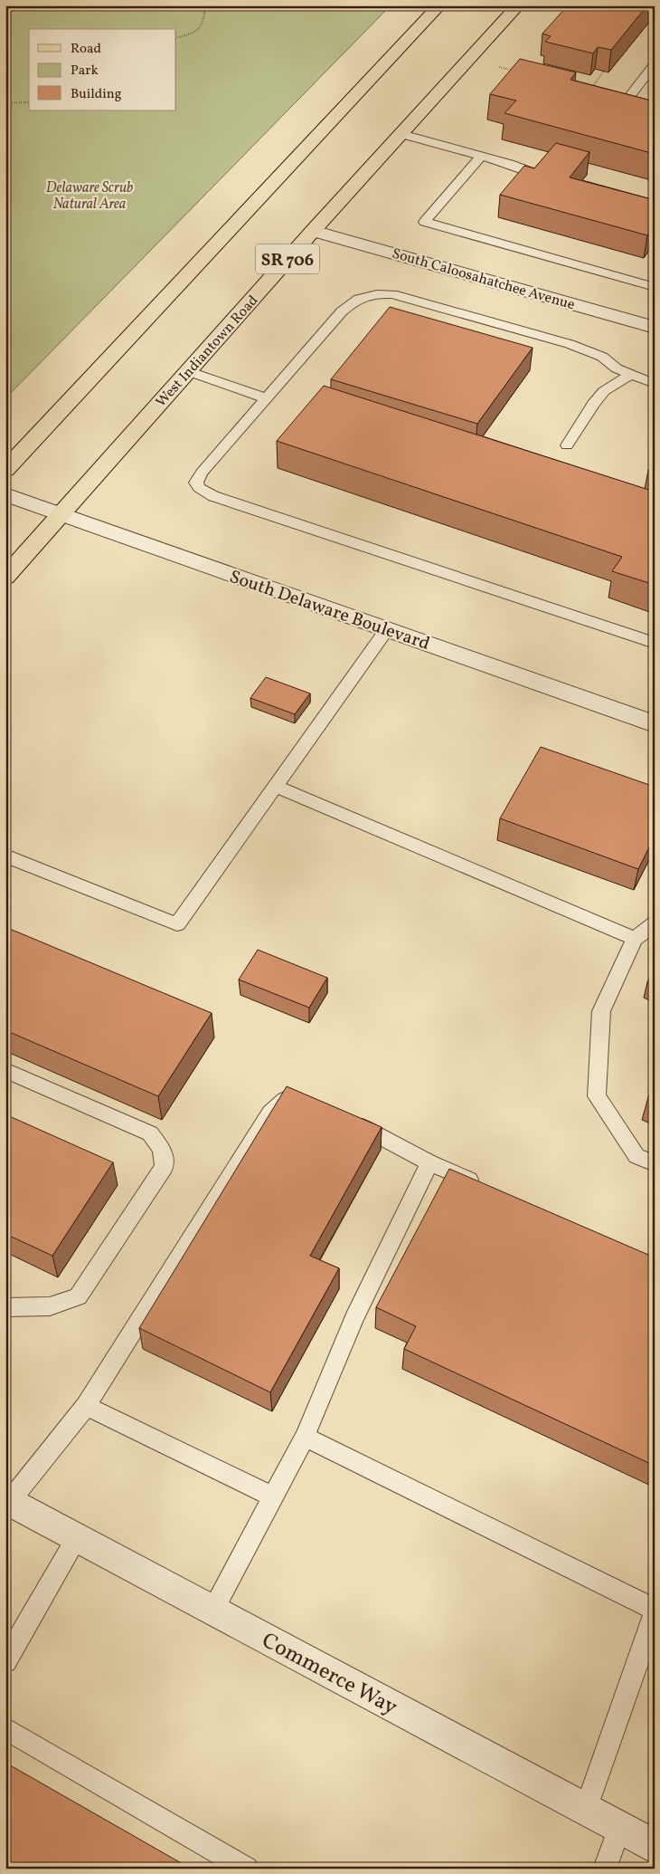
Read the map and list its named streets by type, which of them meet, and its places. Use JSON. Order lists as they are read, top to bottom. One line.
{"streets":{"main road":["SR 706","West Indiantown Road"],"street":["South Caloosahatchee Avenue","South Delaware Boulevard","Commerce Way"]},"crossings":[["South Caloosahatchee Avenue","West Indiantown Road"],["West Indiantown Road","South Delaware Boulevard"]],"parks":["Delaware Scrub Natural Area"],"legend":["Road","Park","Building"]}
